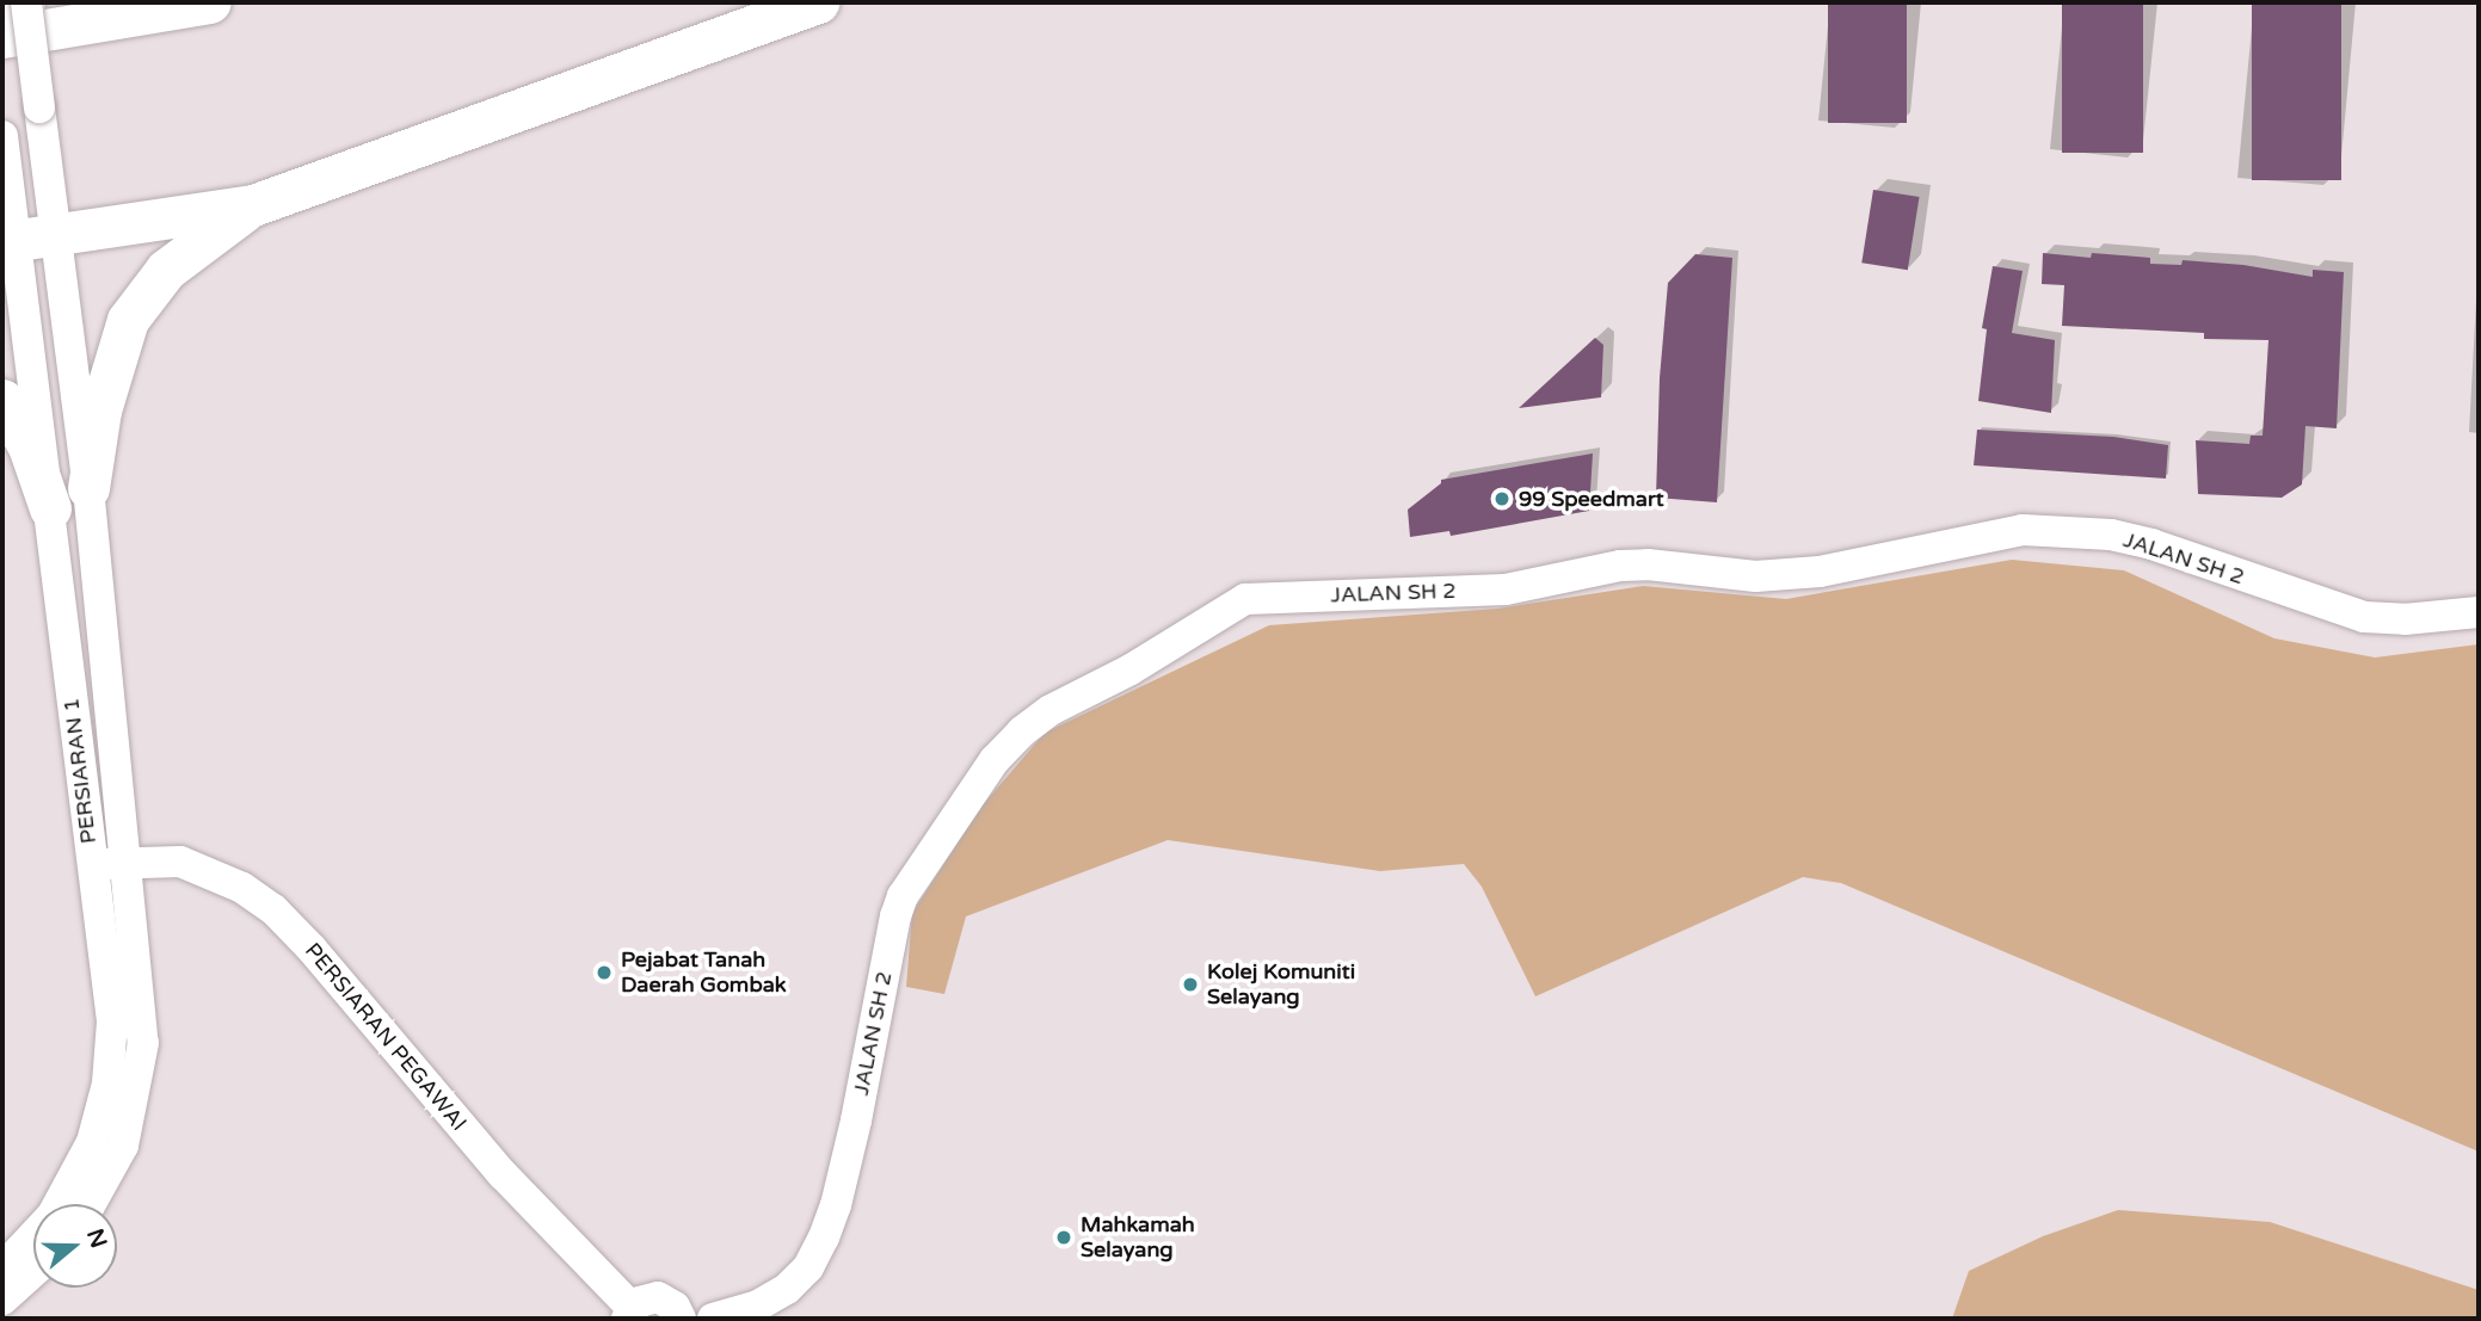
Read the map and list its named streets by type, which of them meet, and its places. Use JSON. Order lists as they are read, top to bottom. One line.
{"streets":{"street":["JALAN SH 2","PERSIARAN 1","PERSIARAN PEGAWAI"]},"crossings":[["PERSIARAN 1","PERSIARAN PEGAWAI"]],"places":["99 Speedmart","Pejabat Tanah Daerah Gombak","Kolej Komuniti Selayang","Mahkamah Selayang"],"north":"right"}
